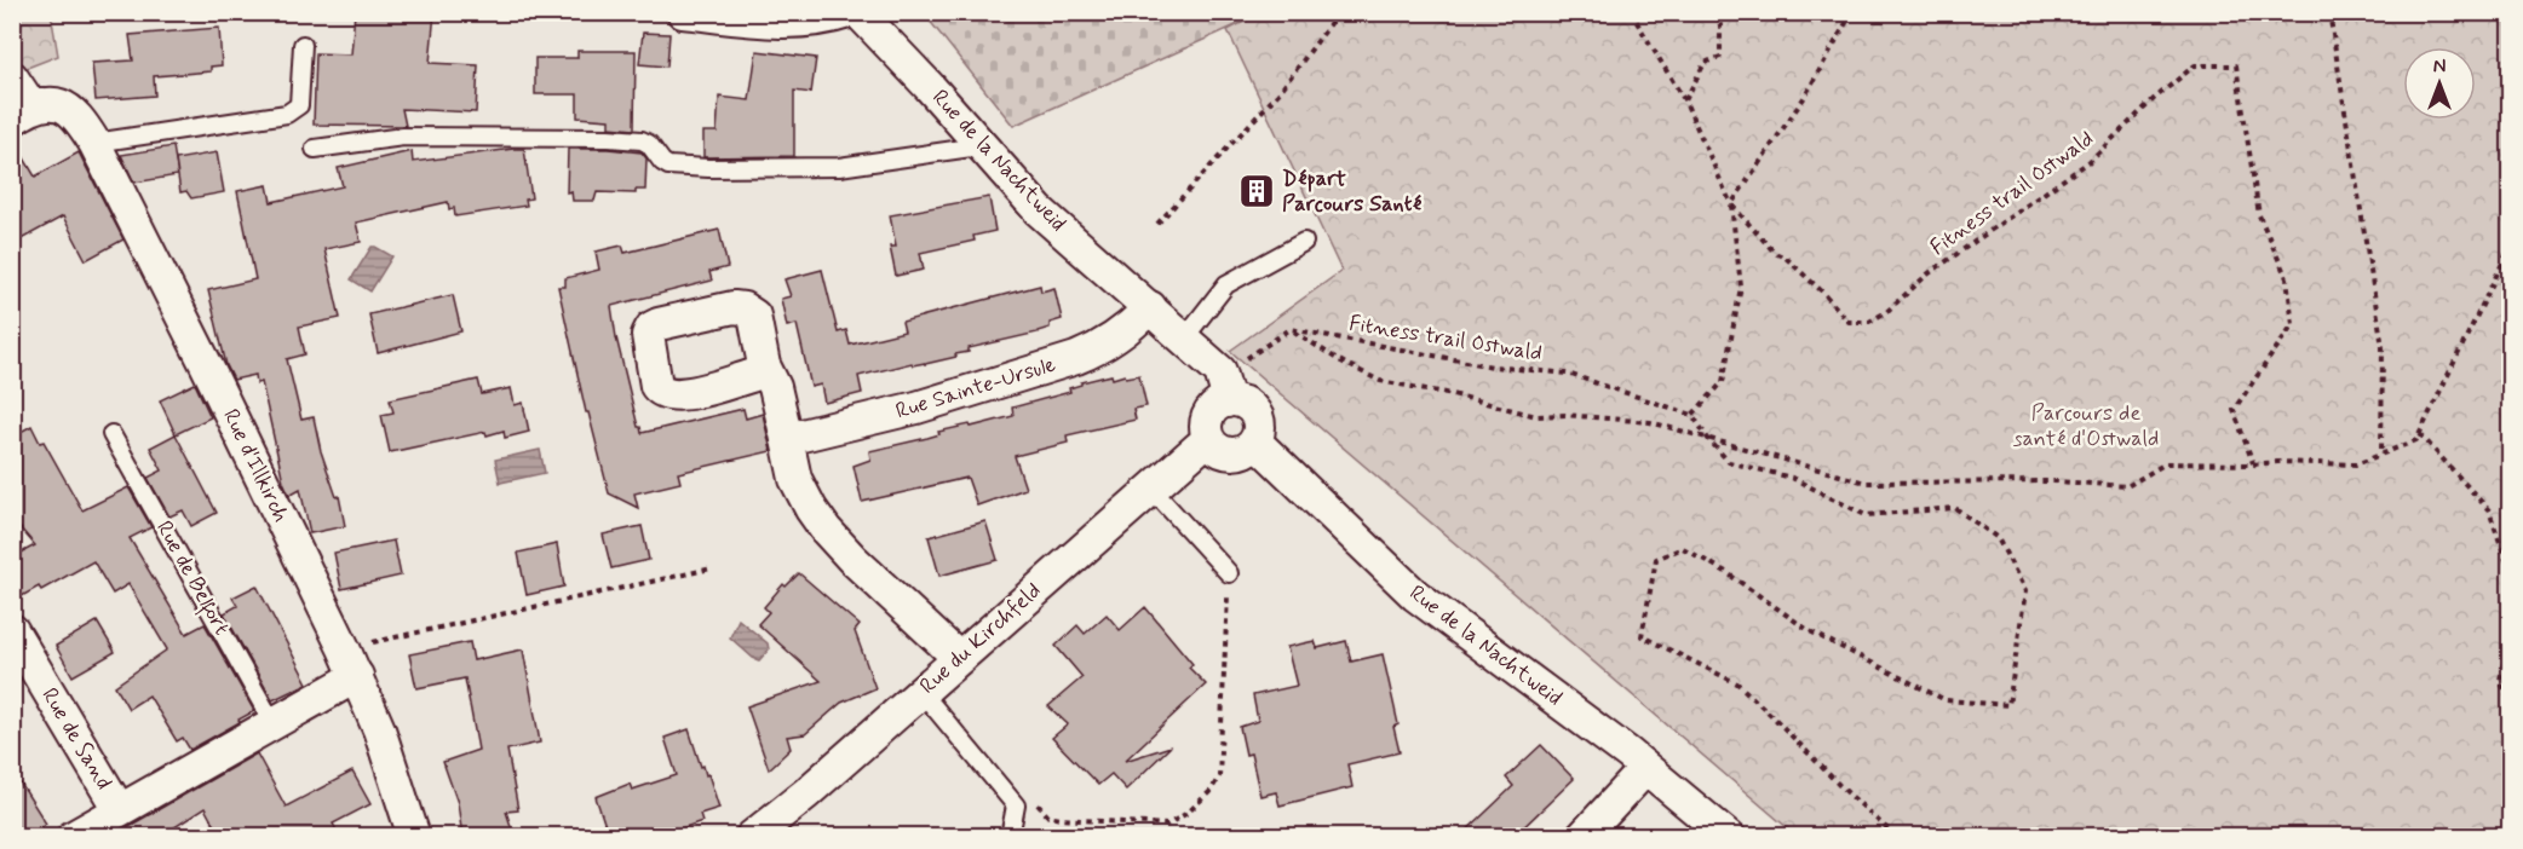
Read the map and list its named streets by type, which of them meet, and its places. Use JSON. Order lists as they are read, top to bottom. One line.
{"streets":{"street":["Rue de la Nachtweid","Rue Sainte-Ursule","Rue d'Illkirch","Rue du Kirchfeld","Rue de Sand"],"lane":["Rue de Belfort"],"path":["Fitness trail Ostwald"]},"crossings":[["Rue de la Nachtweid","Rue Sainte-Ursule"],["Rue de la Nachtweid","Rue du Kirchfeld"]],"parks":["Parcours de santé d'Ostwald"],"places":{"building":["Départ Parcours Santé"]},"north":"top"}
